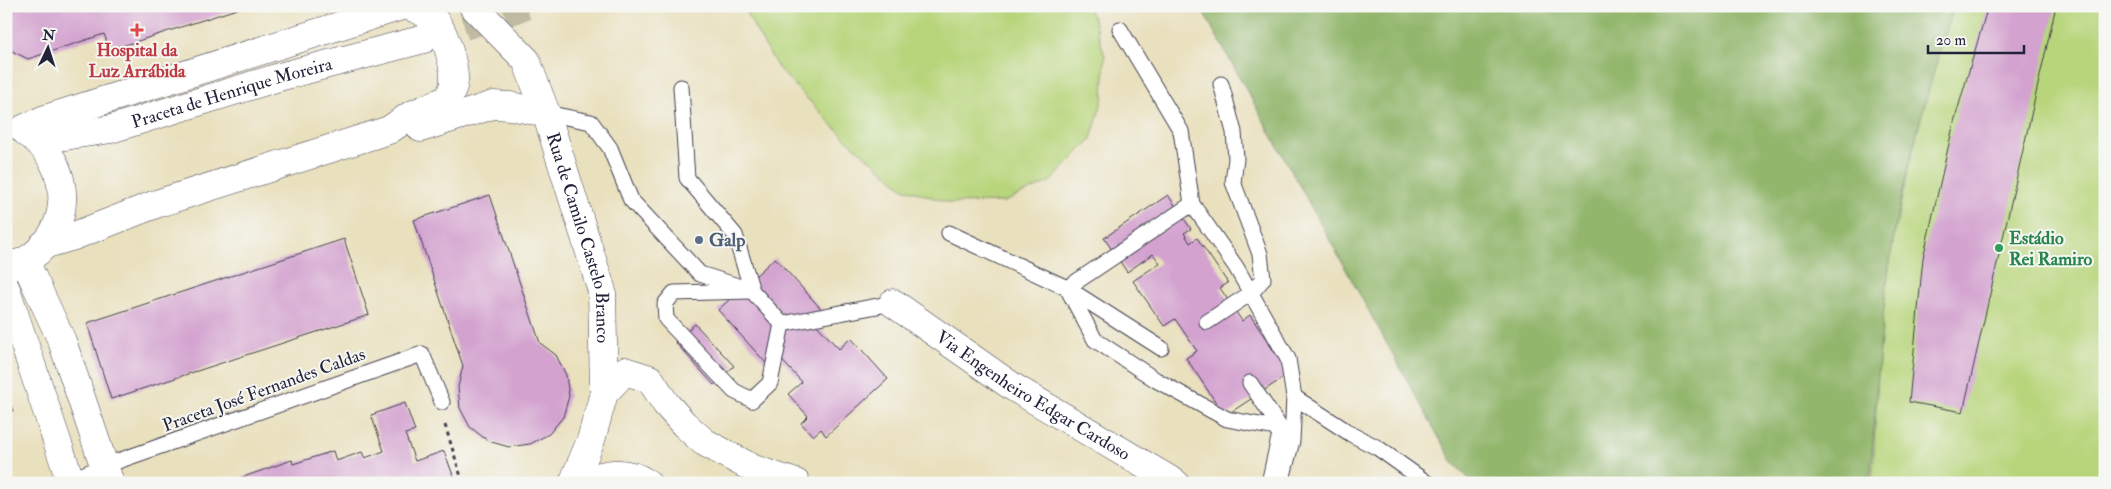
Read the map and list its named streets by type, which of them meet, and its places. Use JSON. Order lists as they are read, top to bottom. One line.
{"streets":{"street":["Praceta de Henrique Moreira","Rua de Camilo Castelo Branco","Via Engenheiro Edgar Cardoso"],"lane":["Praceta José Fernandes Caldas"]},"places":{"health":["Hospital da Luz Arrábida"],"other":["Galp","Estádio Rei Ramiro"]},"scale_bar":"20 m","north":"top"}
